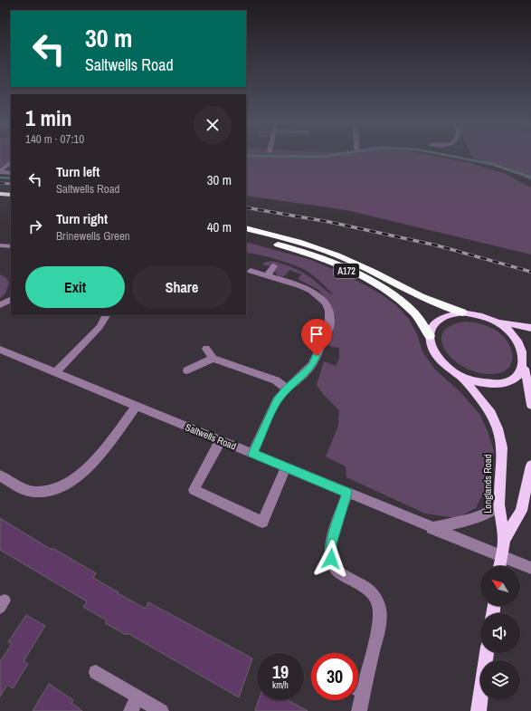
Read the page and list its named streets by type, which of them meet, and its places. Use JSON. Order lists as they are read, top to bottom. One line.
{"streets":{"highway":["A172"],"main road":["Longlands Road"],"street":["Saltwells Road"]},"crossings":[["A172","Longlands Road"],["Saltwells Road","Longlands Road"]],"north":"top left","page":{"turn":["30 m","Saltwells Road"],"heading":["1 min","140 m · 07:10"],"list":[{"name":"Turn left","note":"Saltwells Road","value":"30 m"},{"name":"Turn right","note":"Brinewells Green","value":"40 m"}],"buttons":["Exit","Share"],"speed":"19 km/h","limit":"30"}}
